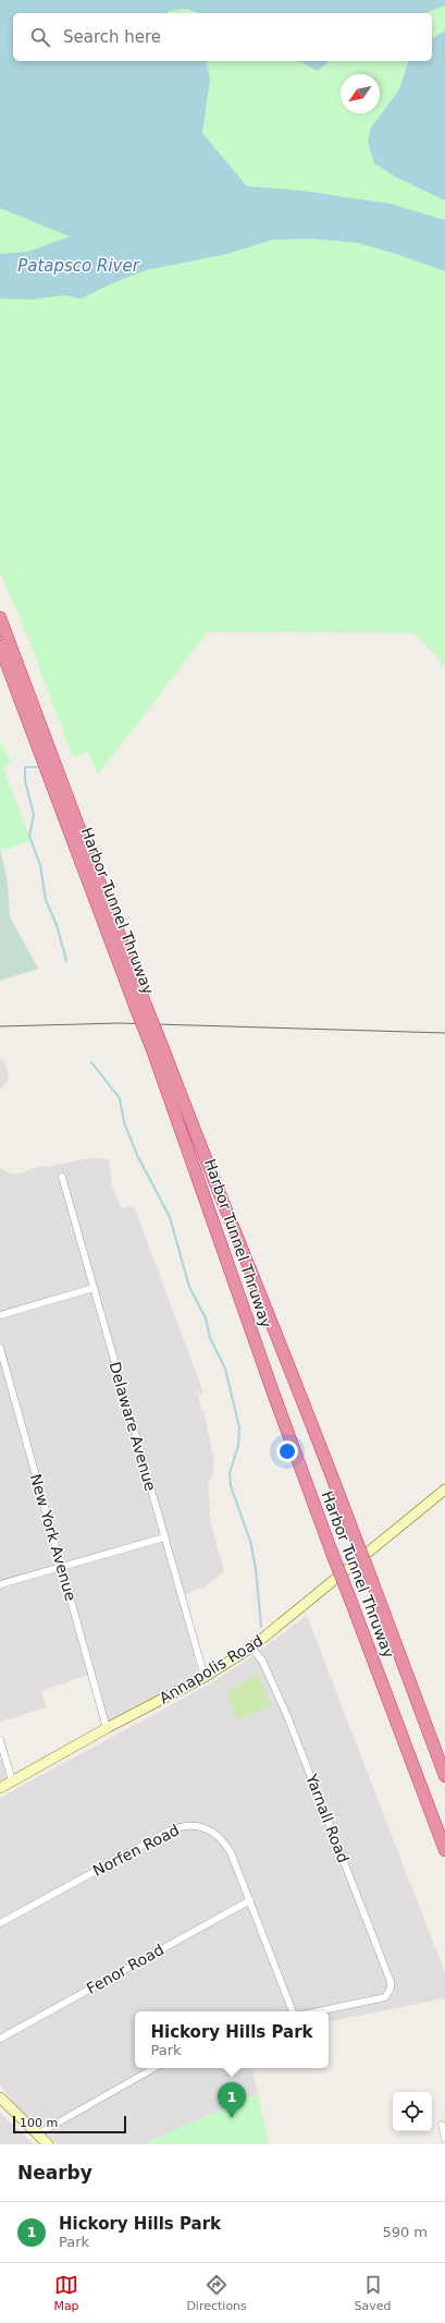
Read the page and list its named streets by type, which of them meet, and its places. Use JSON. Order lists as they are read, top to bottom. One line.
{"streets":{"highway":["Harbor Tunnel Thruway"],"main road":["Annapolis Road"],"street":["Delaware Avenue","New York Avenue","Yarnall Road","Norfen Road","Fenor Road"]},"crossings":[["Delaware Avenue","Annapolis Road"],["New York Avenue","Annapolis Road"],["Annapolis Road","Yarnall Road"],["Norfen Road","Fenor Road"]],"water":["Patapsco River"],"scale_bar":"100 m","north":"bottom left","page":{"search":"Search here","popup":["Hickory Hills Park","Park"],"pins":"1","scale":"100 m","heading":"Nearby","list":[{"mark":"1","name":"Hickory Hills Park","note":"Park","value":"590 m"}],"nav":["Map","Directions","Saved"]}}
